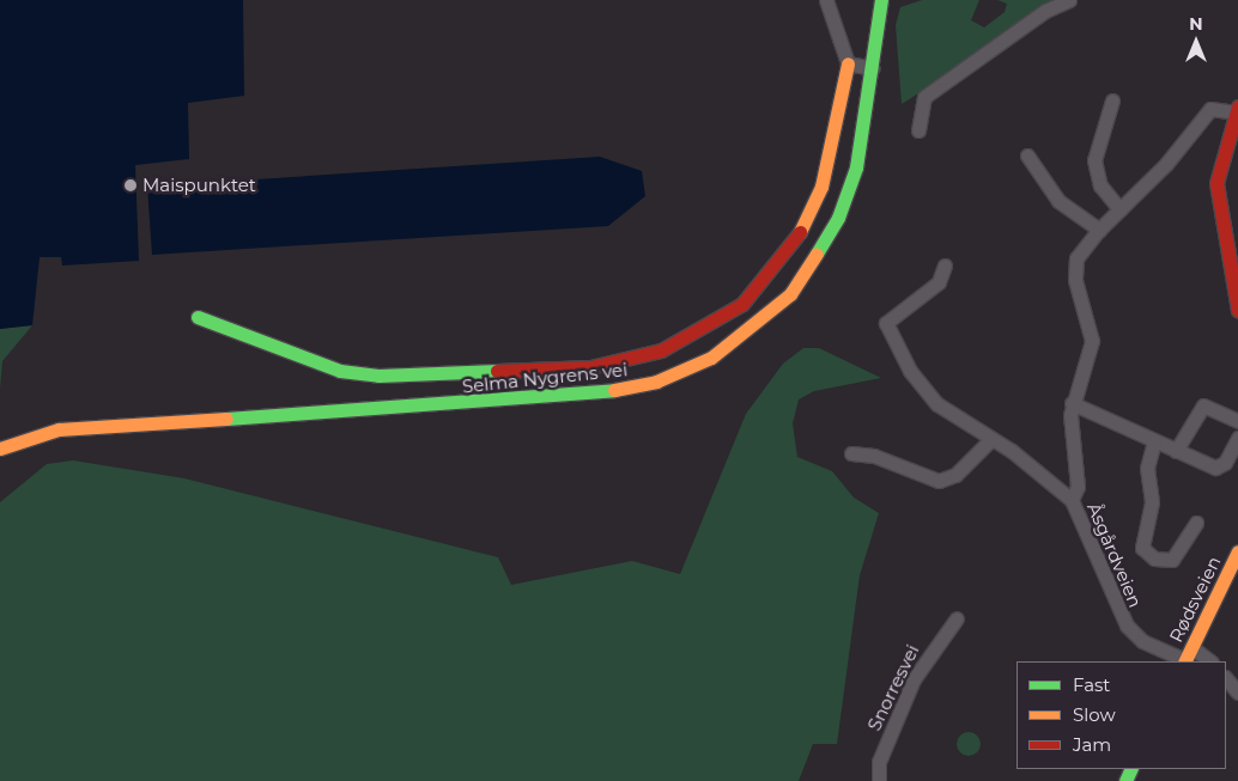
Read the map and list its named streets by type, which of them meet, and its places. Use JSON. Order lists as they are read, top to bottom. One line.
{"streets":{"street":["Selma Nygrens vei","Åsgårdveien","Rødsveien","Snorresvei"]},"crossings":[["Åsgårdveien","Rødsveien"]],"places":["Maispunktet"],"legend":["Fast","Slow","Jam"],"north":"top"}
